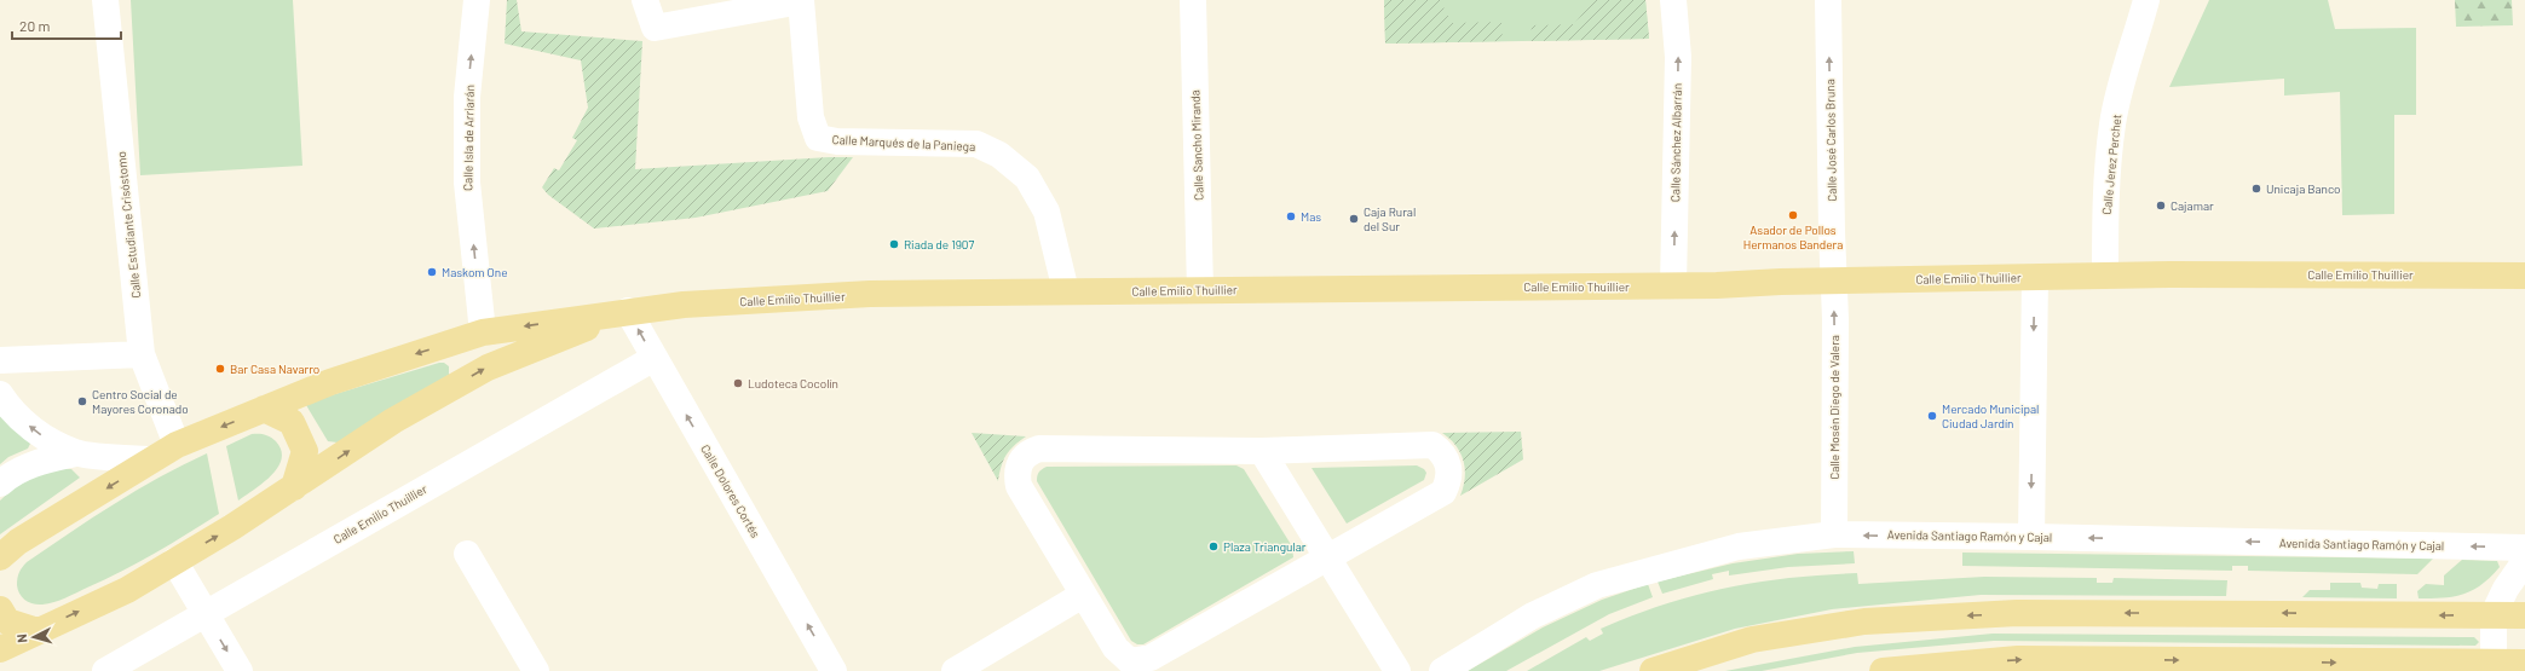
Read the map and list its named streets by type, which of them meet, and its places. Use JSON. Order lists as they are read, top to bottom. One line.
{"streets":{"main road":["Calle Emilio Thuillier"],"street":["Calle Isla de Arriarán","Calle José Carlos Bruna","Calle Marqués de la Paniega","Calle Sánchez Albarrán","Calle Sancho Miranda","Calle Jerez Perchet","Calle Estudiante Crisóstomo","Calle Mosén Diego de Valera","Calle Dolores Cortés","Avenida Santiago Ramón y Cajal"]},"crossings":[["Calle Isla de Arriarán","Calle Emilio Thuillier"],["Calle José Carlos Bruna","Calle Emilio Thuillier"],["Calle José Carlos Bruna","Calle Mosén Diego de Valera"],["Calle Marqués de la Paniega","Calle Emilio Thuillier"],["Calle Sánchez Albarrán","Calle Emilio Thuillier"],["Calle Sancho Miranda","Calle Emilio Thuillier"],["Calle Jerez Perchet","Calle Emilio Thuillier"],["Calle Estudiante Crisóstomo","Calle Emilio Thuillier"],["Calle Emilio Thuillier","Calle Mosén Diego de Valera"],["Calle Emilio Thuillier","Calle Dolores Cortés"],["Calle Mosén Diego de Valera","Avenida Santiago Ramón y Cajal"]],"one_way":["Calle Isla de Arriarán","Calle José Carlos Bruna","Calle Sánchez Albarrán","Calle Dolores Cortés","Avenida Santiago Ramón y Cajal"],"places":["Unicaja Banco","Cajamar","Asador de Pollos Hermanos Bandera","Mas","Caja Rural del Sur","Riada de 1907","Maskom One","Bar Casa Navarro","Ludoteca Cocolín","Centro Social de Mayores Coronado","Mercado Municipal Ciudad Jardín","Plaza Triangular"],"scale_bar":"20 m","north":"left"}
